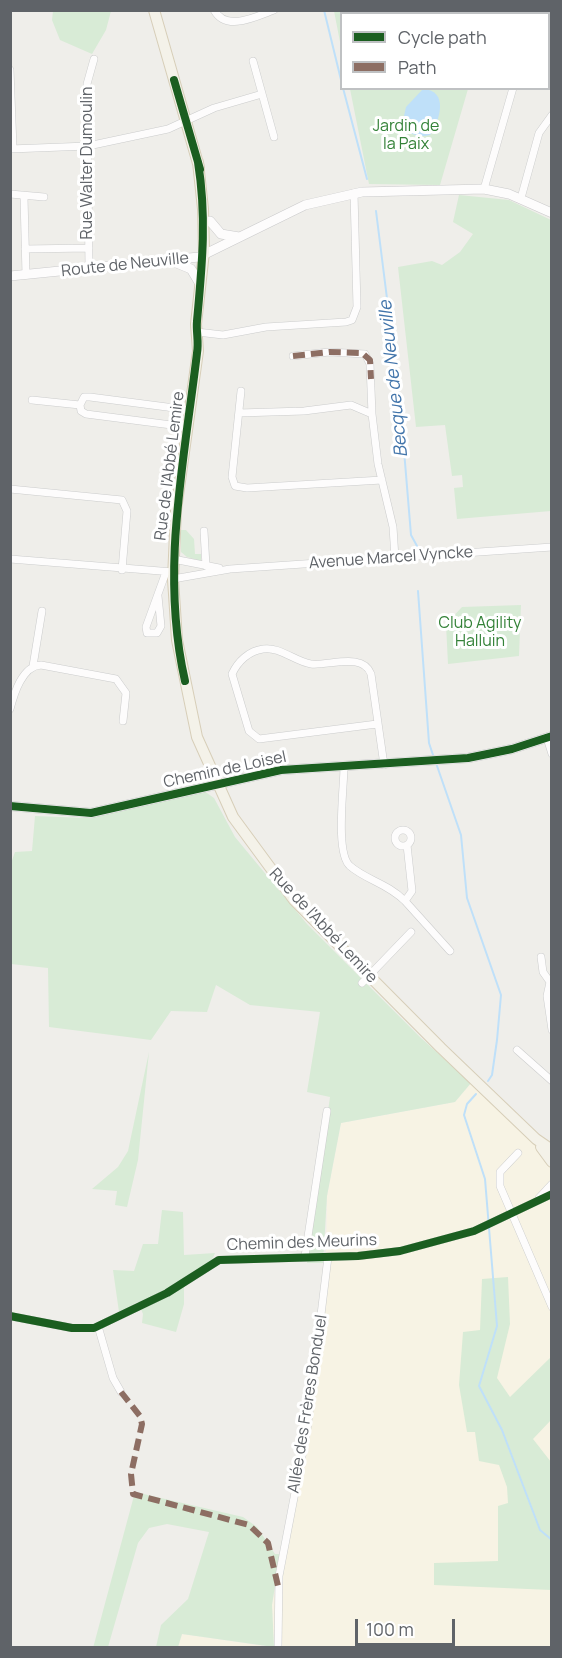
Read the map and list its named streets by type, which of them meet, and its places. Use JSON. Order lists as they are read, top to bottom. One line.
{"streets":{"main road":["Rue de l'Abbé Lemire"],"street":["Rue Walter Dumoulin","Route de Neuville","Avenue Marcel Vyncke","Chemin de Loisel","Chemin des Meurins","Allée des Frères Bonduel"]},"crossings":[["Rue Walter Dumoulin","Route de Neuville"],["Route de Neuville","Rue de l'Abbé Lemire"],["Rue de l'Abbé Lemire","Avenue Marcel Vyncke"],["Rue de l'Abbé Lemire","Chemin de Loisel"],["Chemin des Meurins","Allée des Frères Bonduel"]],"water":["Becque de Neuville"],"parks":["Jardin de la Paix","Club Agility Halluin"],"legend":["Cycle path","Path"],"scale_bar":"100 m"}
